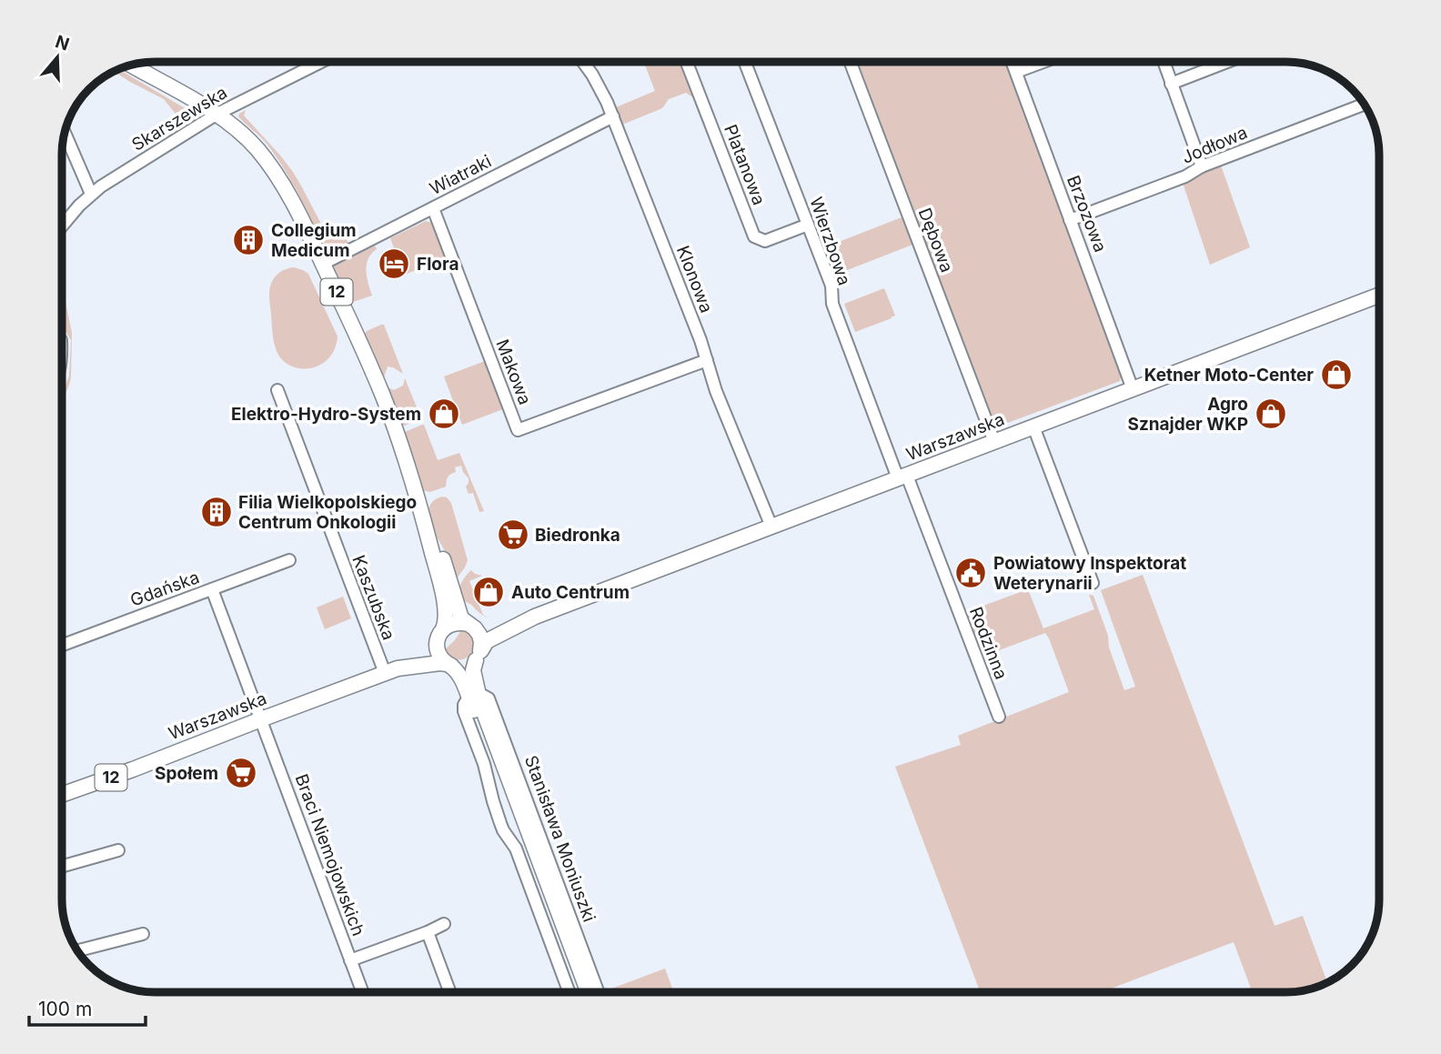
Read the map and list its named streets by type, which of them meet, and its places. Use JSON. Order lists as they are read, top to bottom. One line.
{"streets":{"main road":["12","Warszawska","Stanisława Moniuszki"],"street":["Skarszewska","Jodłowa","Platanowa","Wiatraki","Brzozowa","Dębowa","Wierzbowa","Klonowa","Makowa","Gdańska","Kaszubska","Rodzinna","Braci Niemojowskich"]},"crossings":[["Skarszewska","12"],["Jodłowa","Brzozowa"],["Platanowa","Wierzbowa"],["Wiatraki","Klonowa"],["Wiatraki","12"],["Wiatraki","Makowa"],["Brzozowa","Warszawska"],["Dębowa","Warszawska"],["Wierzbowa","Warszawska"],["Wierzbowa","Rodzinna"],["Klonowa","Makowa"],["Klonowa","Warszawska"],["12","Warszawska"],["12","Stanisława Moniuszki"],["Warszawska","Kaszubska"],["Warszawska","Rodzinna"],["Warszawska","Stanisława Moniuszki"],["Warszawska","Braci Niemojowskich"],["Gdańska","Braci Niemojowskich"]],"places":{"building":["Collegium Medicum","Filia Wielkopolskiego Centrum Onkologii"],"hotel":["Flora"],"shop":["Ketner Moto-Center","Elektro-Hydro-System","Agro Sznajder WKP","Auto Centrum"],"supermarket":["Biedronka","Społem"],"public building":["Powiatowy Inspektorat Weterynarii"]},"scale_bar":"100 m","north":"top"}
